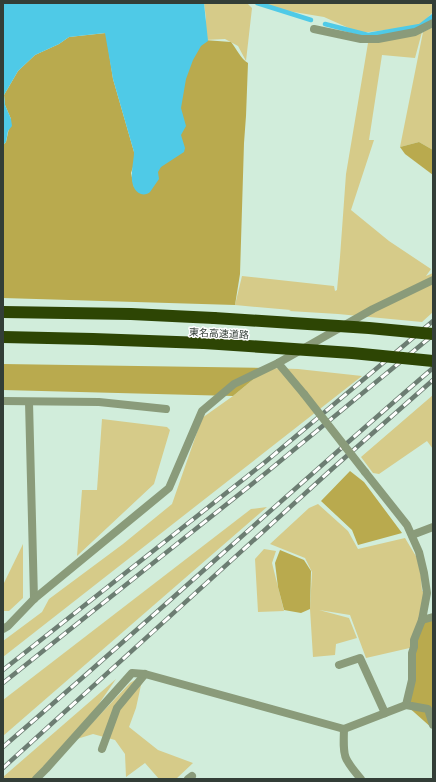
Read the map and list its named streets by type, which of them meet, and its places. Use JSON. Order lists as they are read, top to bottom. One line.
{"streets":{"highway":["東名高速道路"]}}
